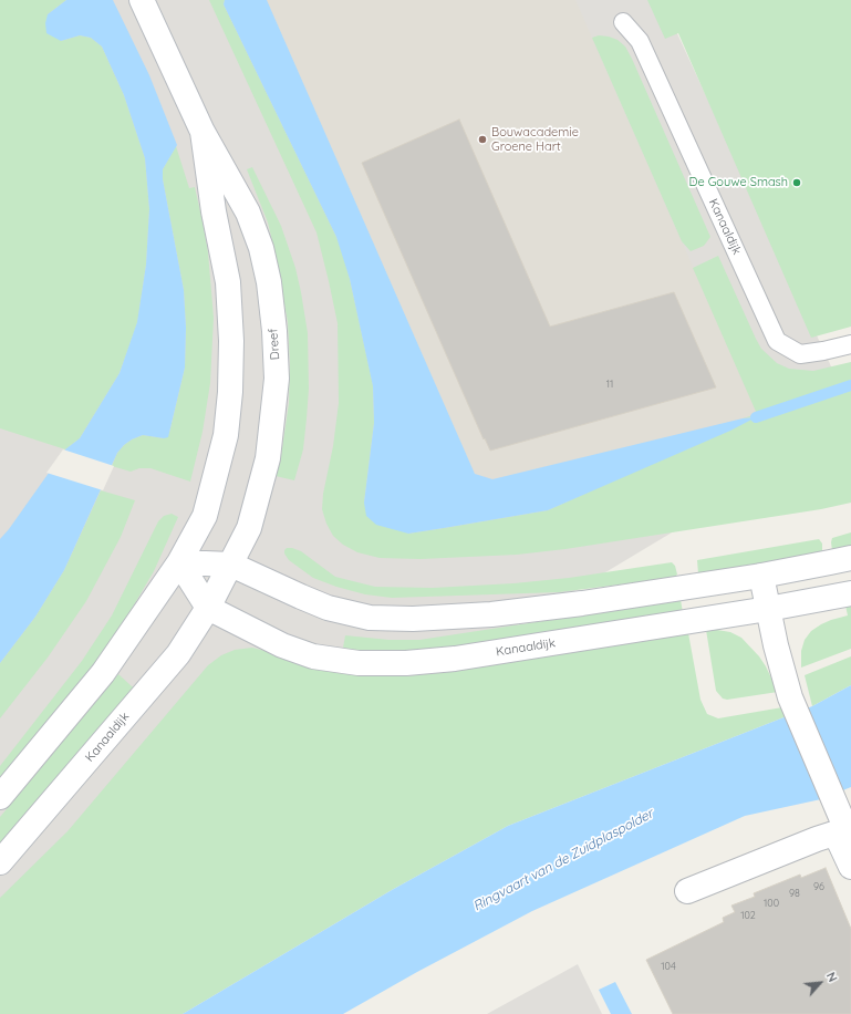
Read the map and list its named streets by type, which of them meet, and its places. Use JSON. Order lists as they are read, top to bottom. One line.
{"streets":{"main road":["Kanaaldijk","Dreef"]},"crossings":[["Kanaaldijk","Dreef"]],"water":["Ringvaart van de Zuidplaspolder"],"places":["Bouwacademie Groene Hart","De Gouwe Smash"],"house_numbers":["11","96","98","100","102","104"],"north":"top right"}
